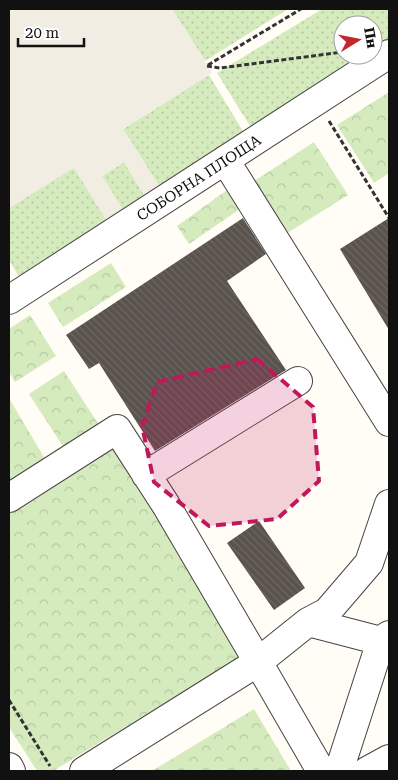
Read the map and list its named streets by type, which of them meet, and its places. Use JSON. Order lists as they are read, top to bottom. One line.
{"streets":{"street":["СОБОРНА ПЛОЩА"]},"scale_bar":"20 m","north":"right"}
